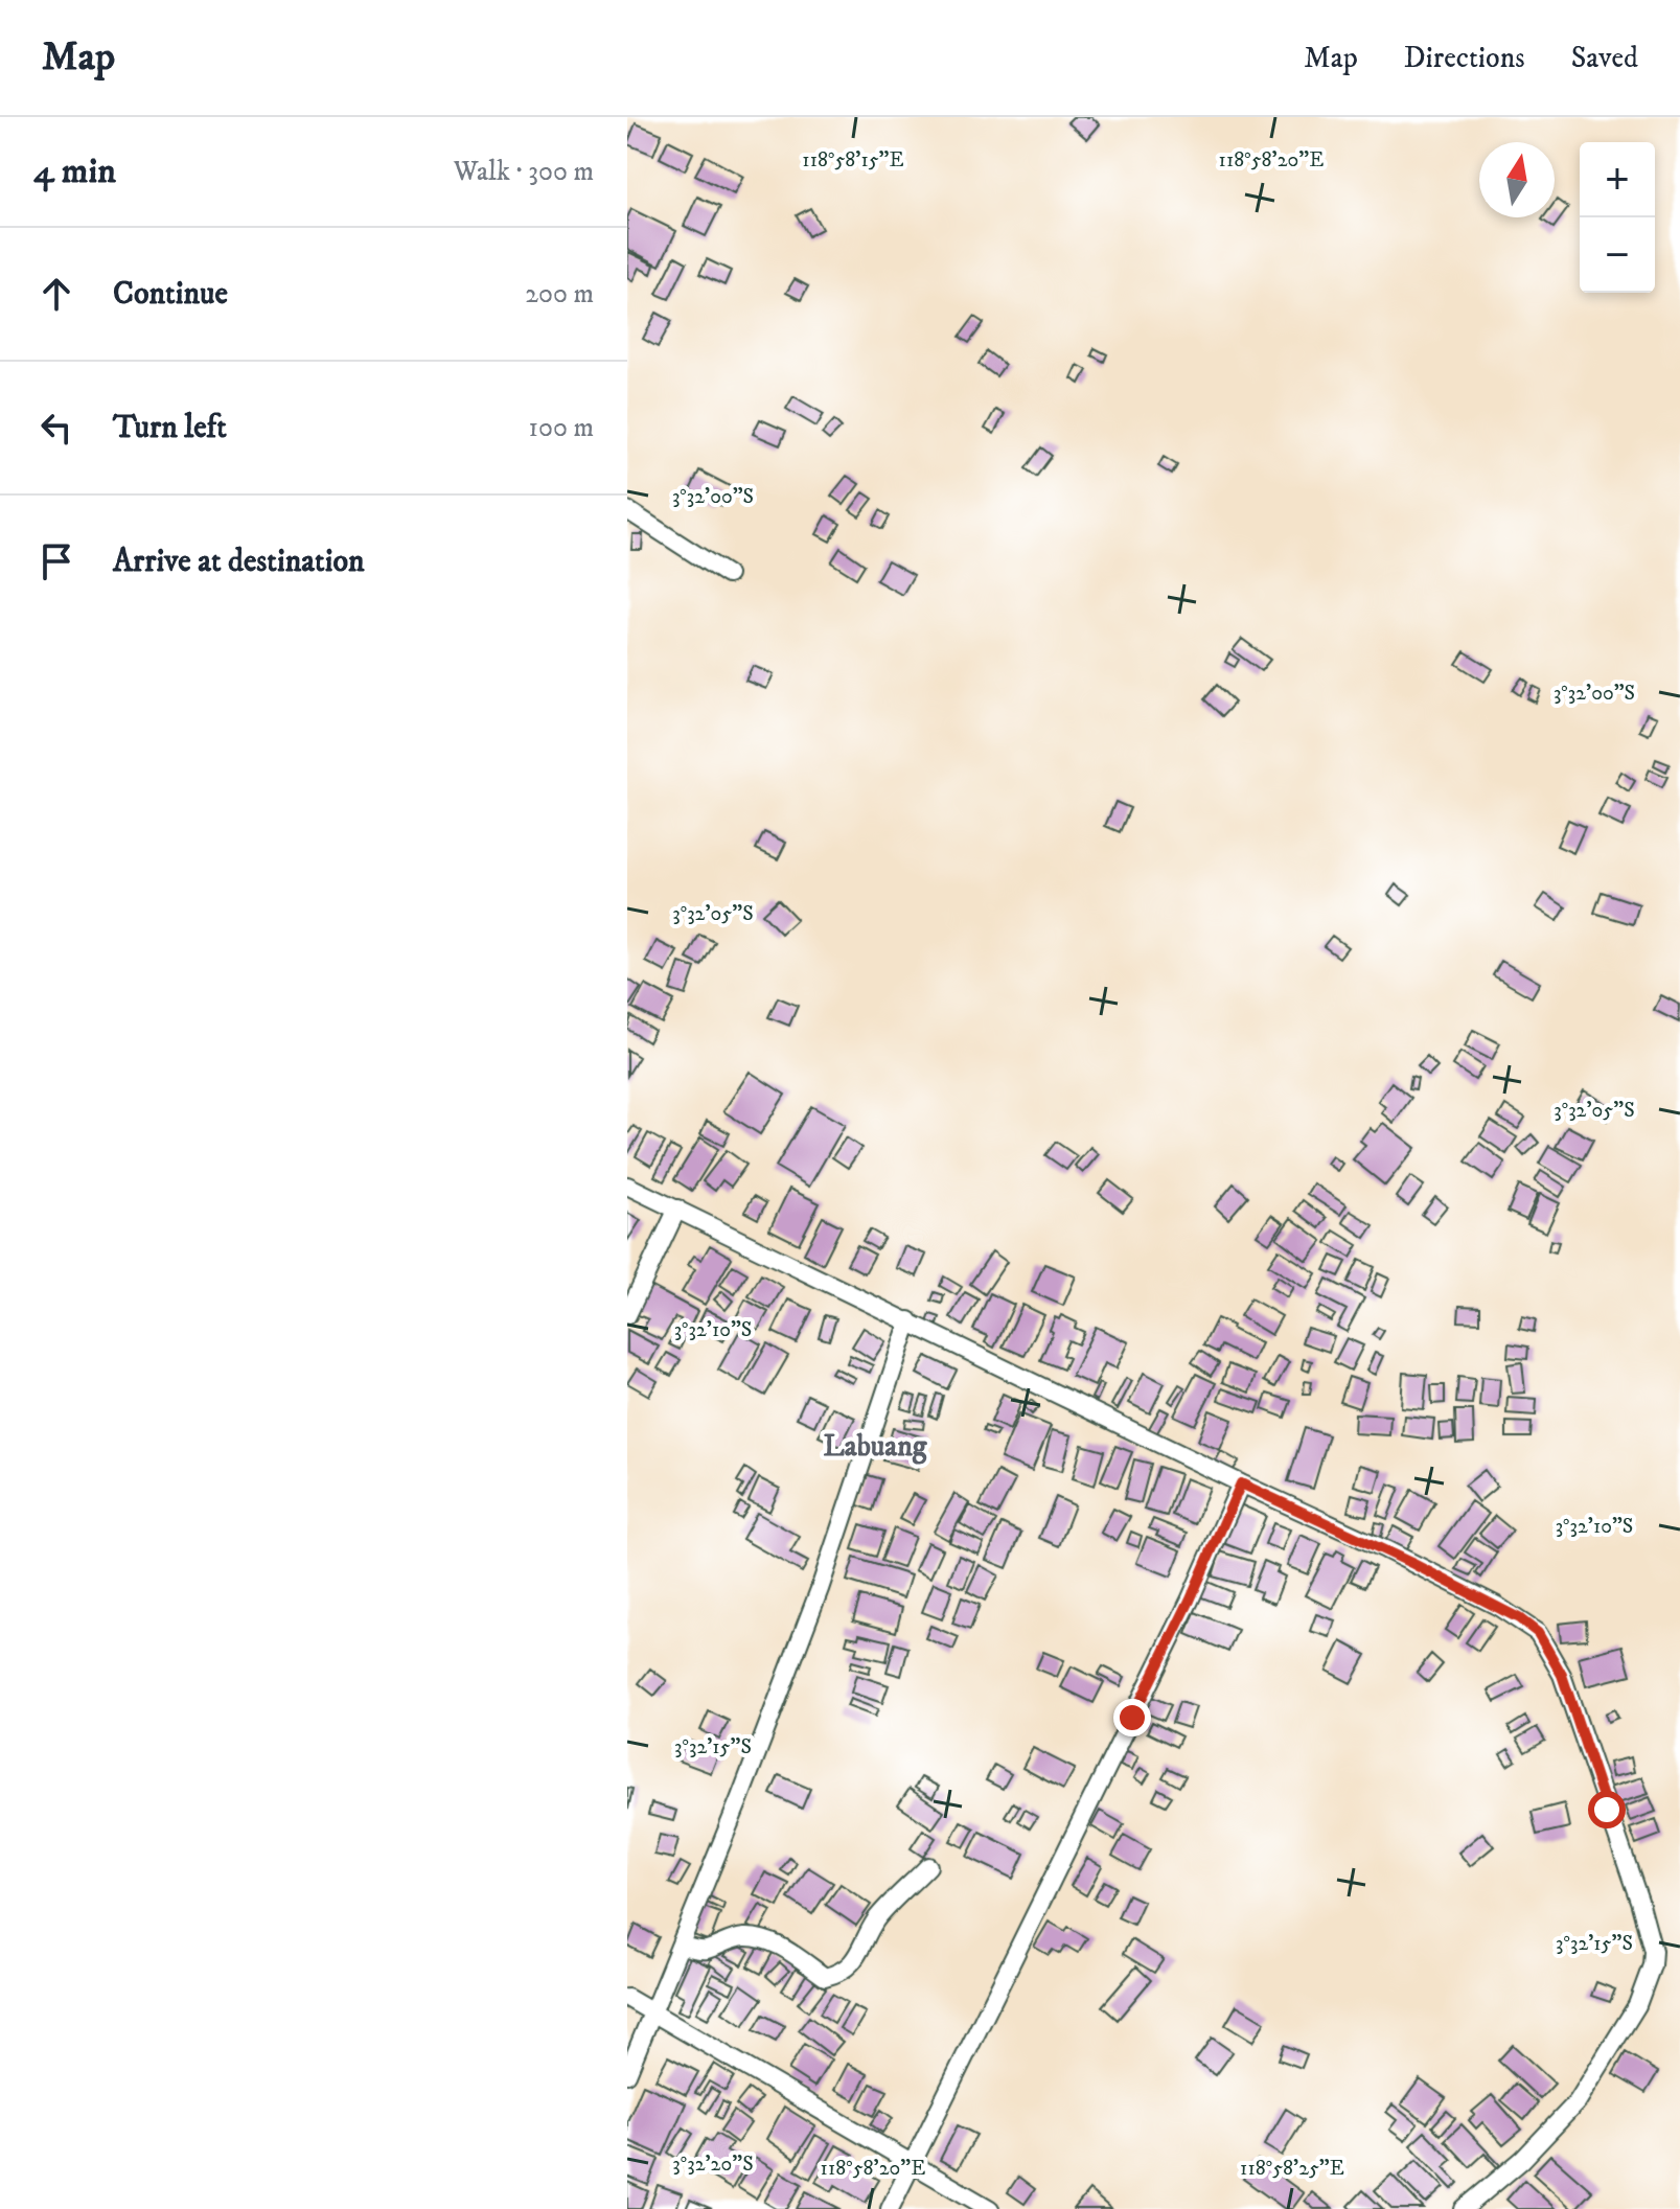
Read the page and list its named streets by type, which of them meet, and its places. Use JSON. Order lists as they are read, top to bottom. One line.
{"districts":["Labuang"],"north":"top","page":{"header":"Map","nav":["Map","Directions","Saved"],"heading":["4 min","Walk · 300 m"],"map_buttons":["+","−"],"list":[["Continue","200 m"],["Turn left","100 m"],"Arrive at destination"]},"coordinates":["118°58'15\"E","118°58'20\"E","3°32'00\"S","3°32'05\"S","3°32'10\"S","3°32'15\"S","3°32'20\"S","118°58'25\"E"]}
